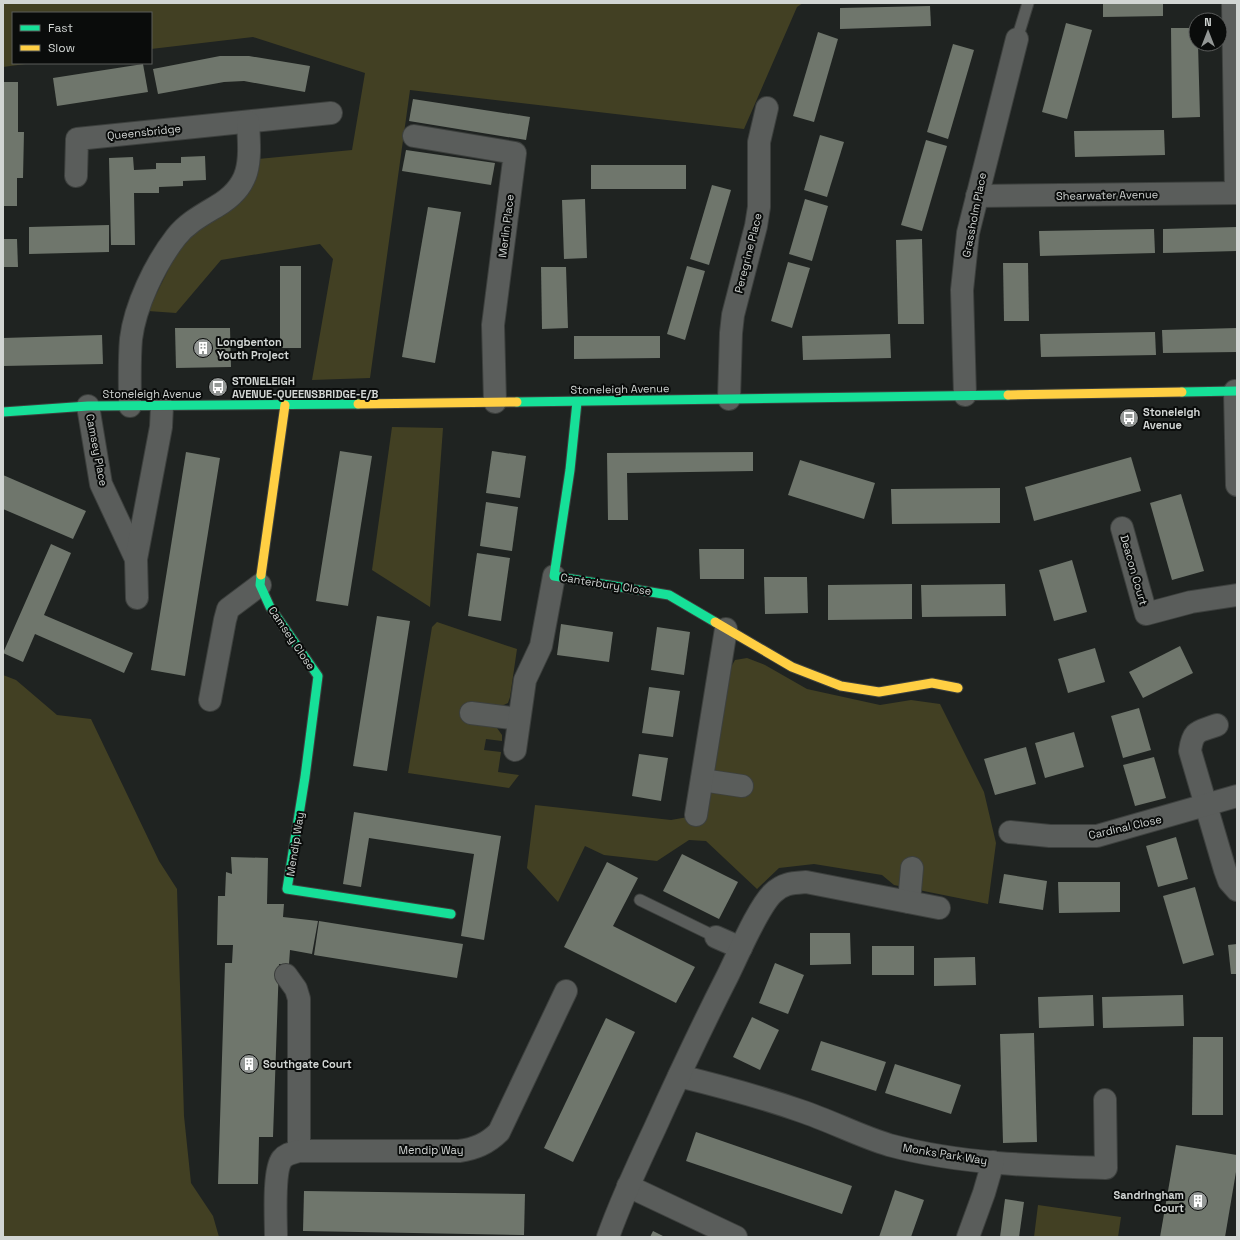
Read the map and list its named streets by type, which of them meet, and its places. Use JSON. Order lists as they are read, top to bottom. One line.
{"streets":{"street":["Queensbridge","Shearwater Avenue","Grassholm Place","Merlin Place","Peregrine Place","Stoneleigh Avenue","Camsey Place","Deacon Court","Canterbury Close","Camsey Close","Cardinal Close","Mendip Way","Monks Park Way"]},"crossings":[["Shearwater Avenue","Grassholm Place"],["Grassholm Place","Stoneleigh Avenue"],["Merlin Place","Stoneleigh Avenue"],["Peregrine Place","Stoneleigh Avenue"],["Stoneleigh Avenue","Camsey Place"],["Stoneleigh Avenue","Canterbury Close"],["Camsey Close","Mendip Way"]],"places":{"building":["Longbenton Youth Project","Southgate Court","Sandringham Court"],"bus stop":["STONELEIGH AVENUE-QUEENSBRIDGE-E/B","Stoneleigh Avenue"]},"legend":["Fast","Slow"],"north":"top"}
